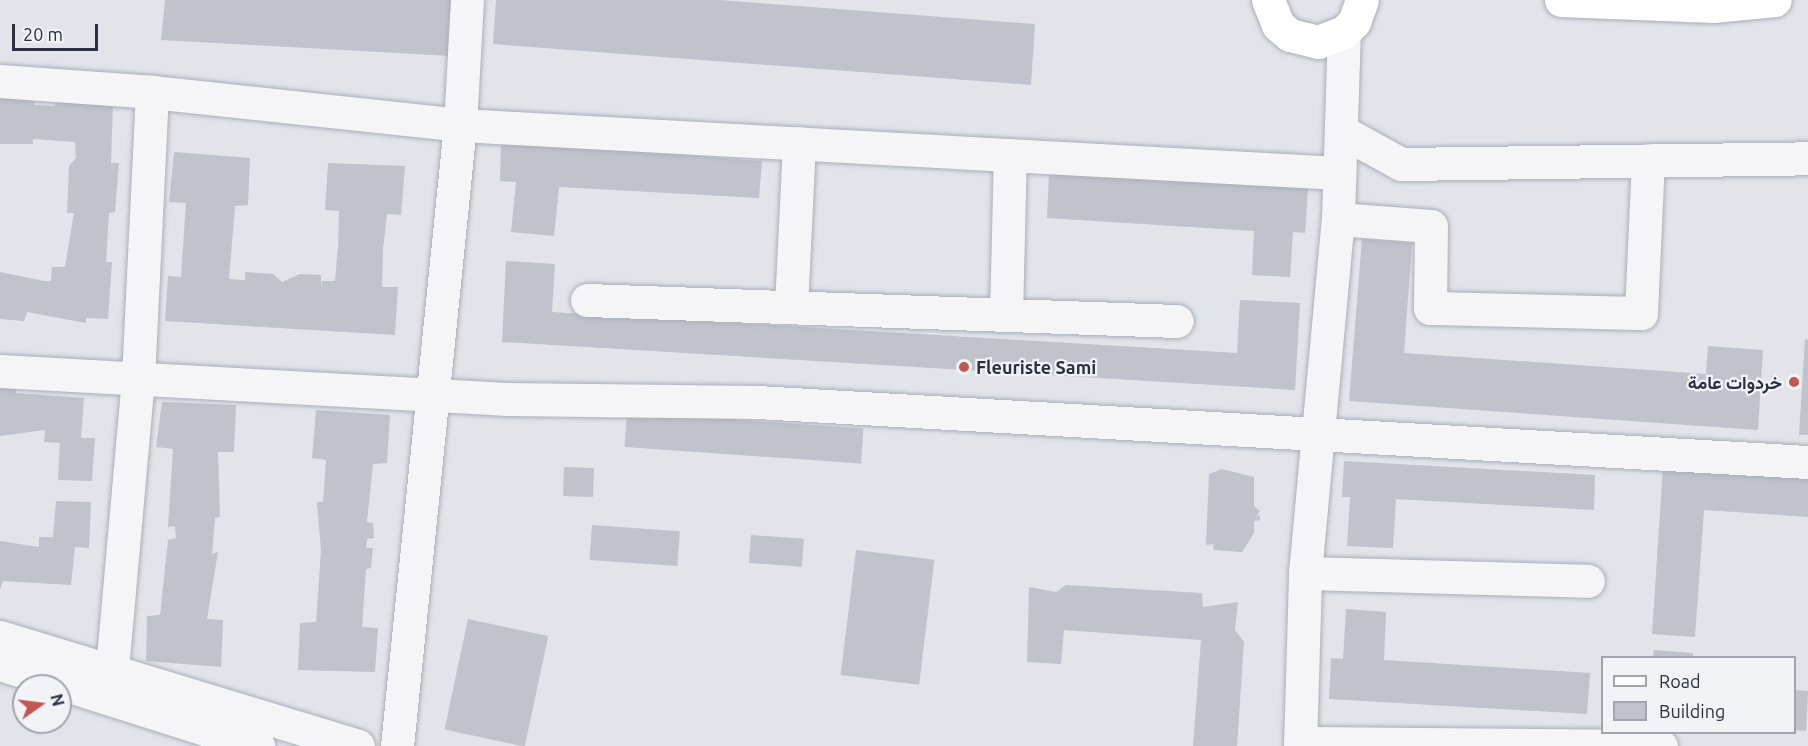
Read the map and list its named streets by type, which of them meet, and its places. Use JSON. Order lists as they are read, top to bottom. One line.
{"places":["Fleuriste Sami","خردوات عامة"],"legend":["Road","Building"],"scale_bar":"20 m","north":"right"}
